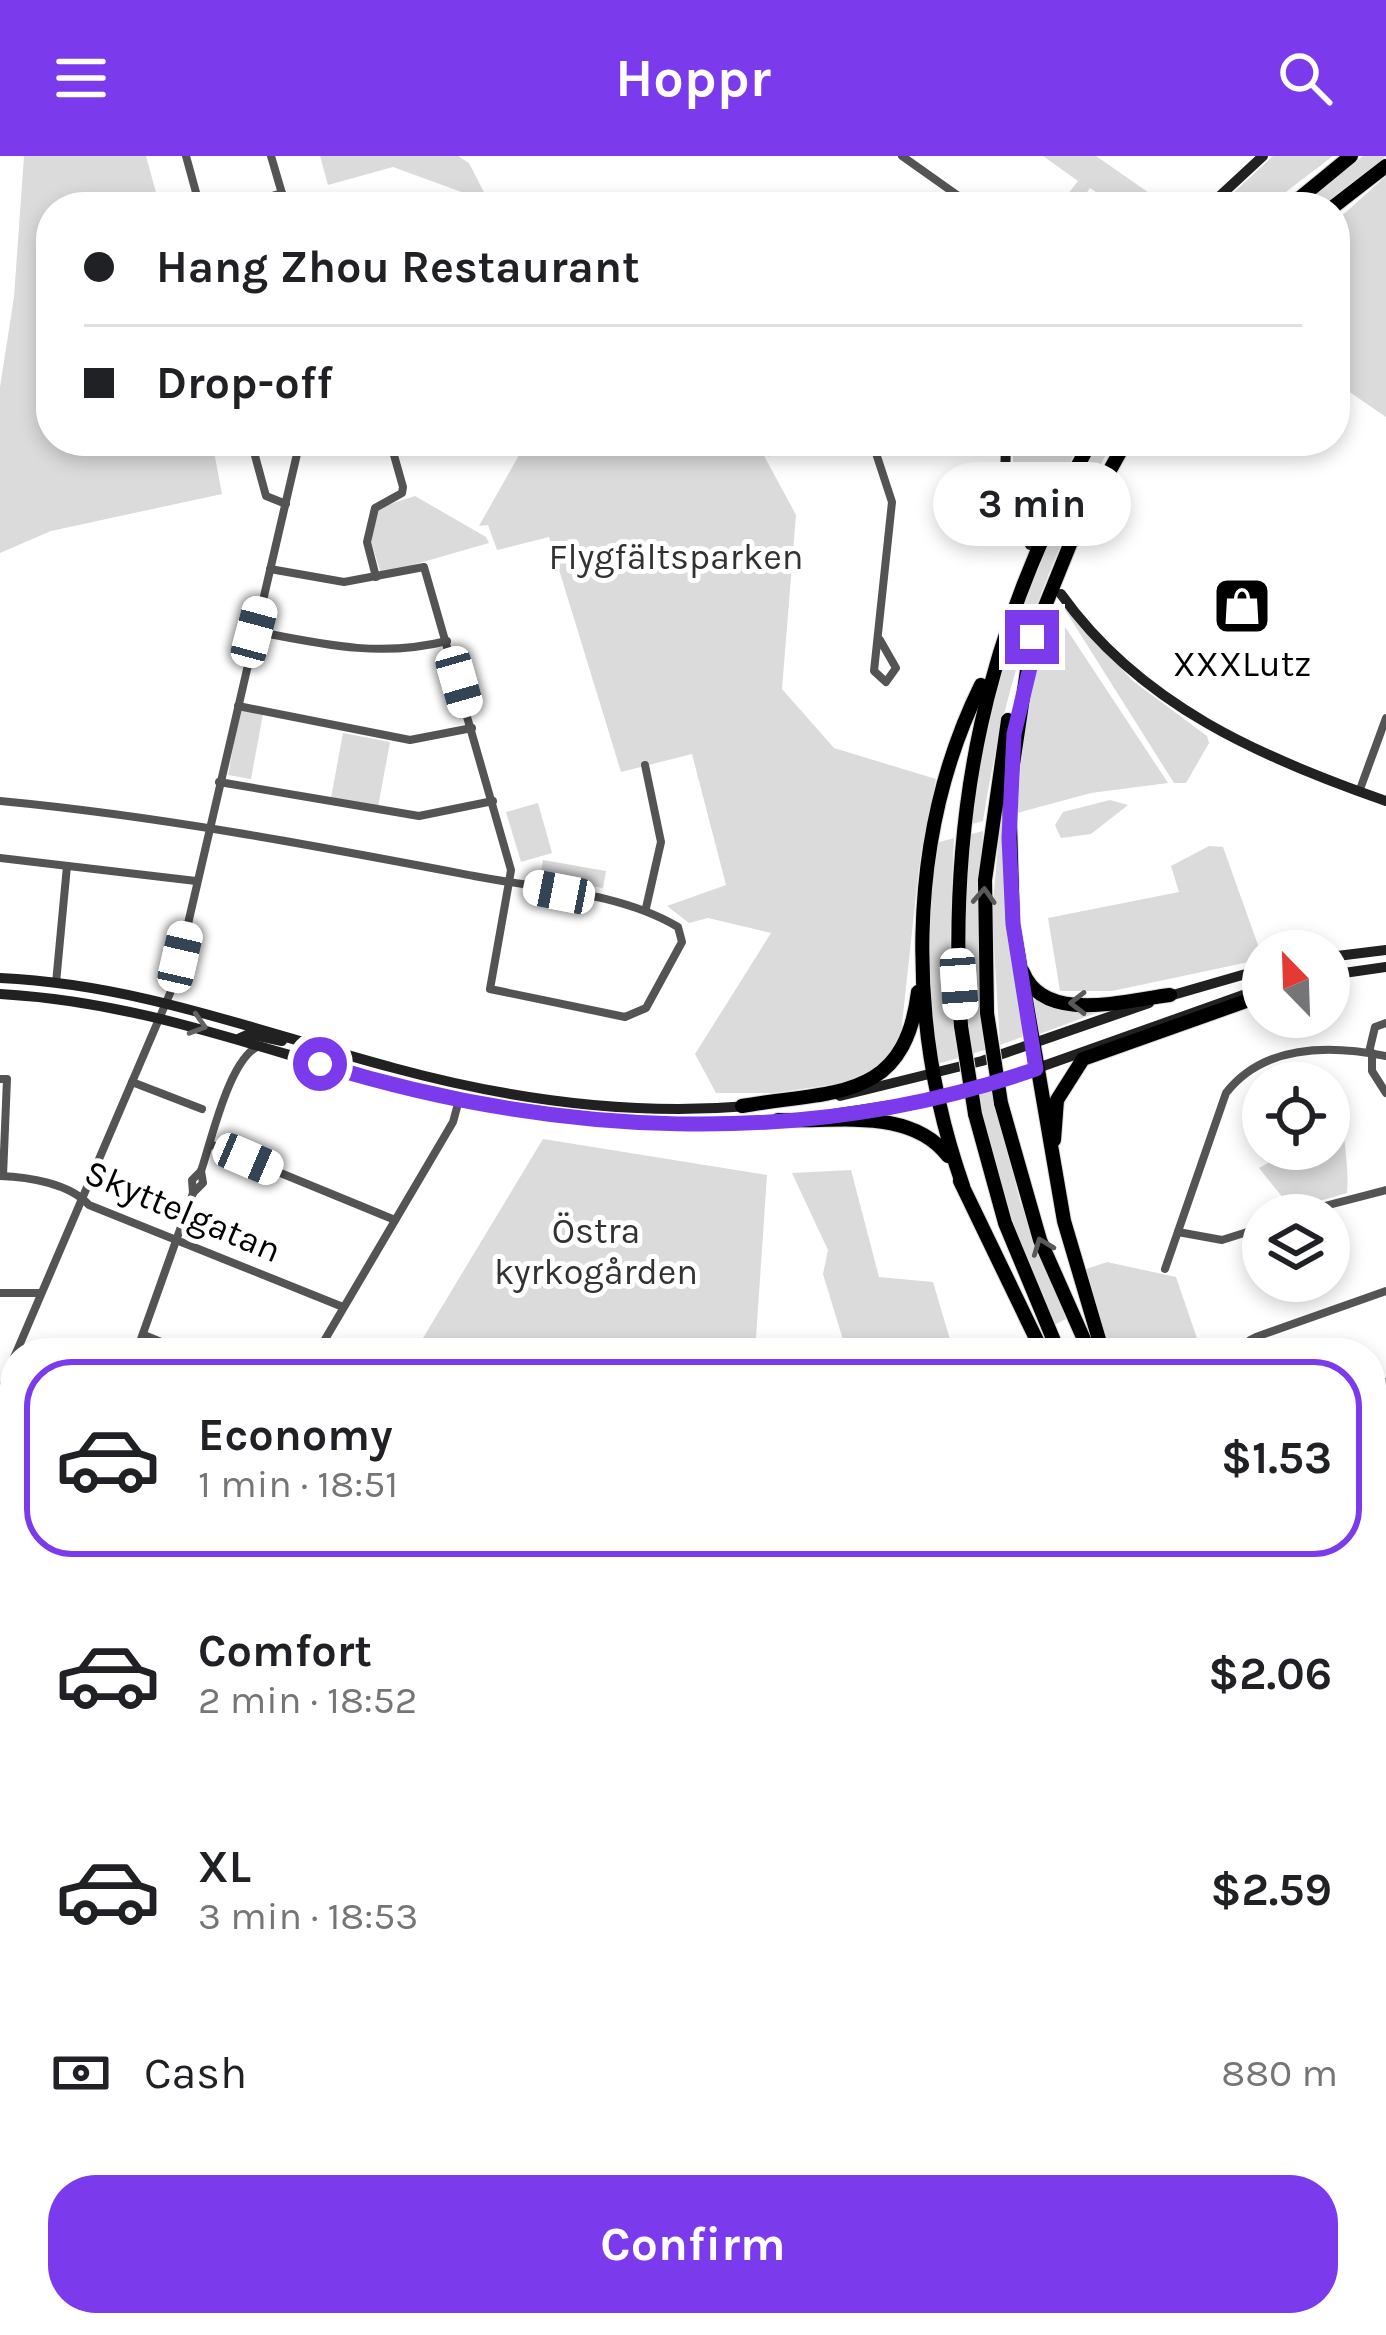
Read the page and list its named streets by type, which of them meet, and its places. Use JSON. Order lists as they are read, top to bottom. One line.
{"streets":{"street":["Skyttelgatan"]},"parks":["Flygfältsparken","Östra kyrkogården"],"places":{"shop":["XXXLutz"]},"north":"top left","page":{"header":"Hoppr","banner":["Hang Zhou Restaurant","Drop-off"],"bubble":"3 min","list":[{"name":"Economy","note":"1 min · 18:51","value":"$1.53"},{"name":"Comfort","note":"2 min · 18:52","value":"$2.06"},{"name":"XL","note":"3 min · 18:53","value":"$2.59"}],"pay":["Cash","880 m"],"buttons":"Confirm"}}
